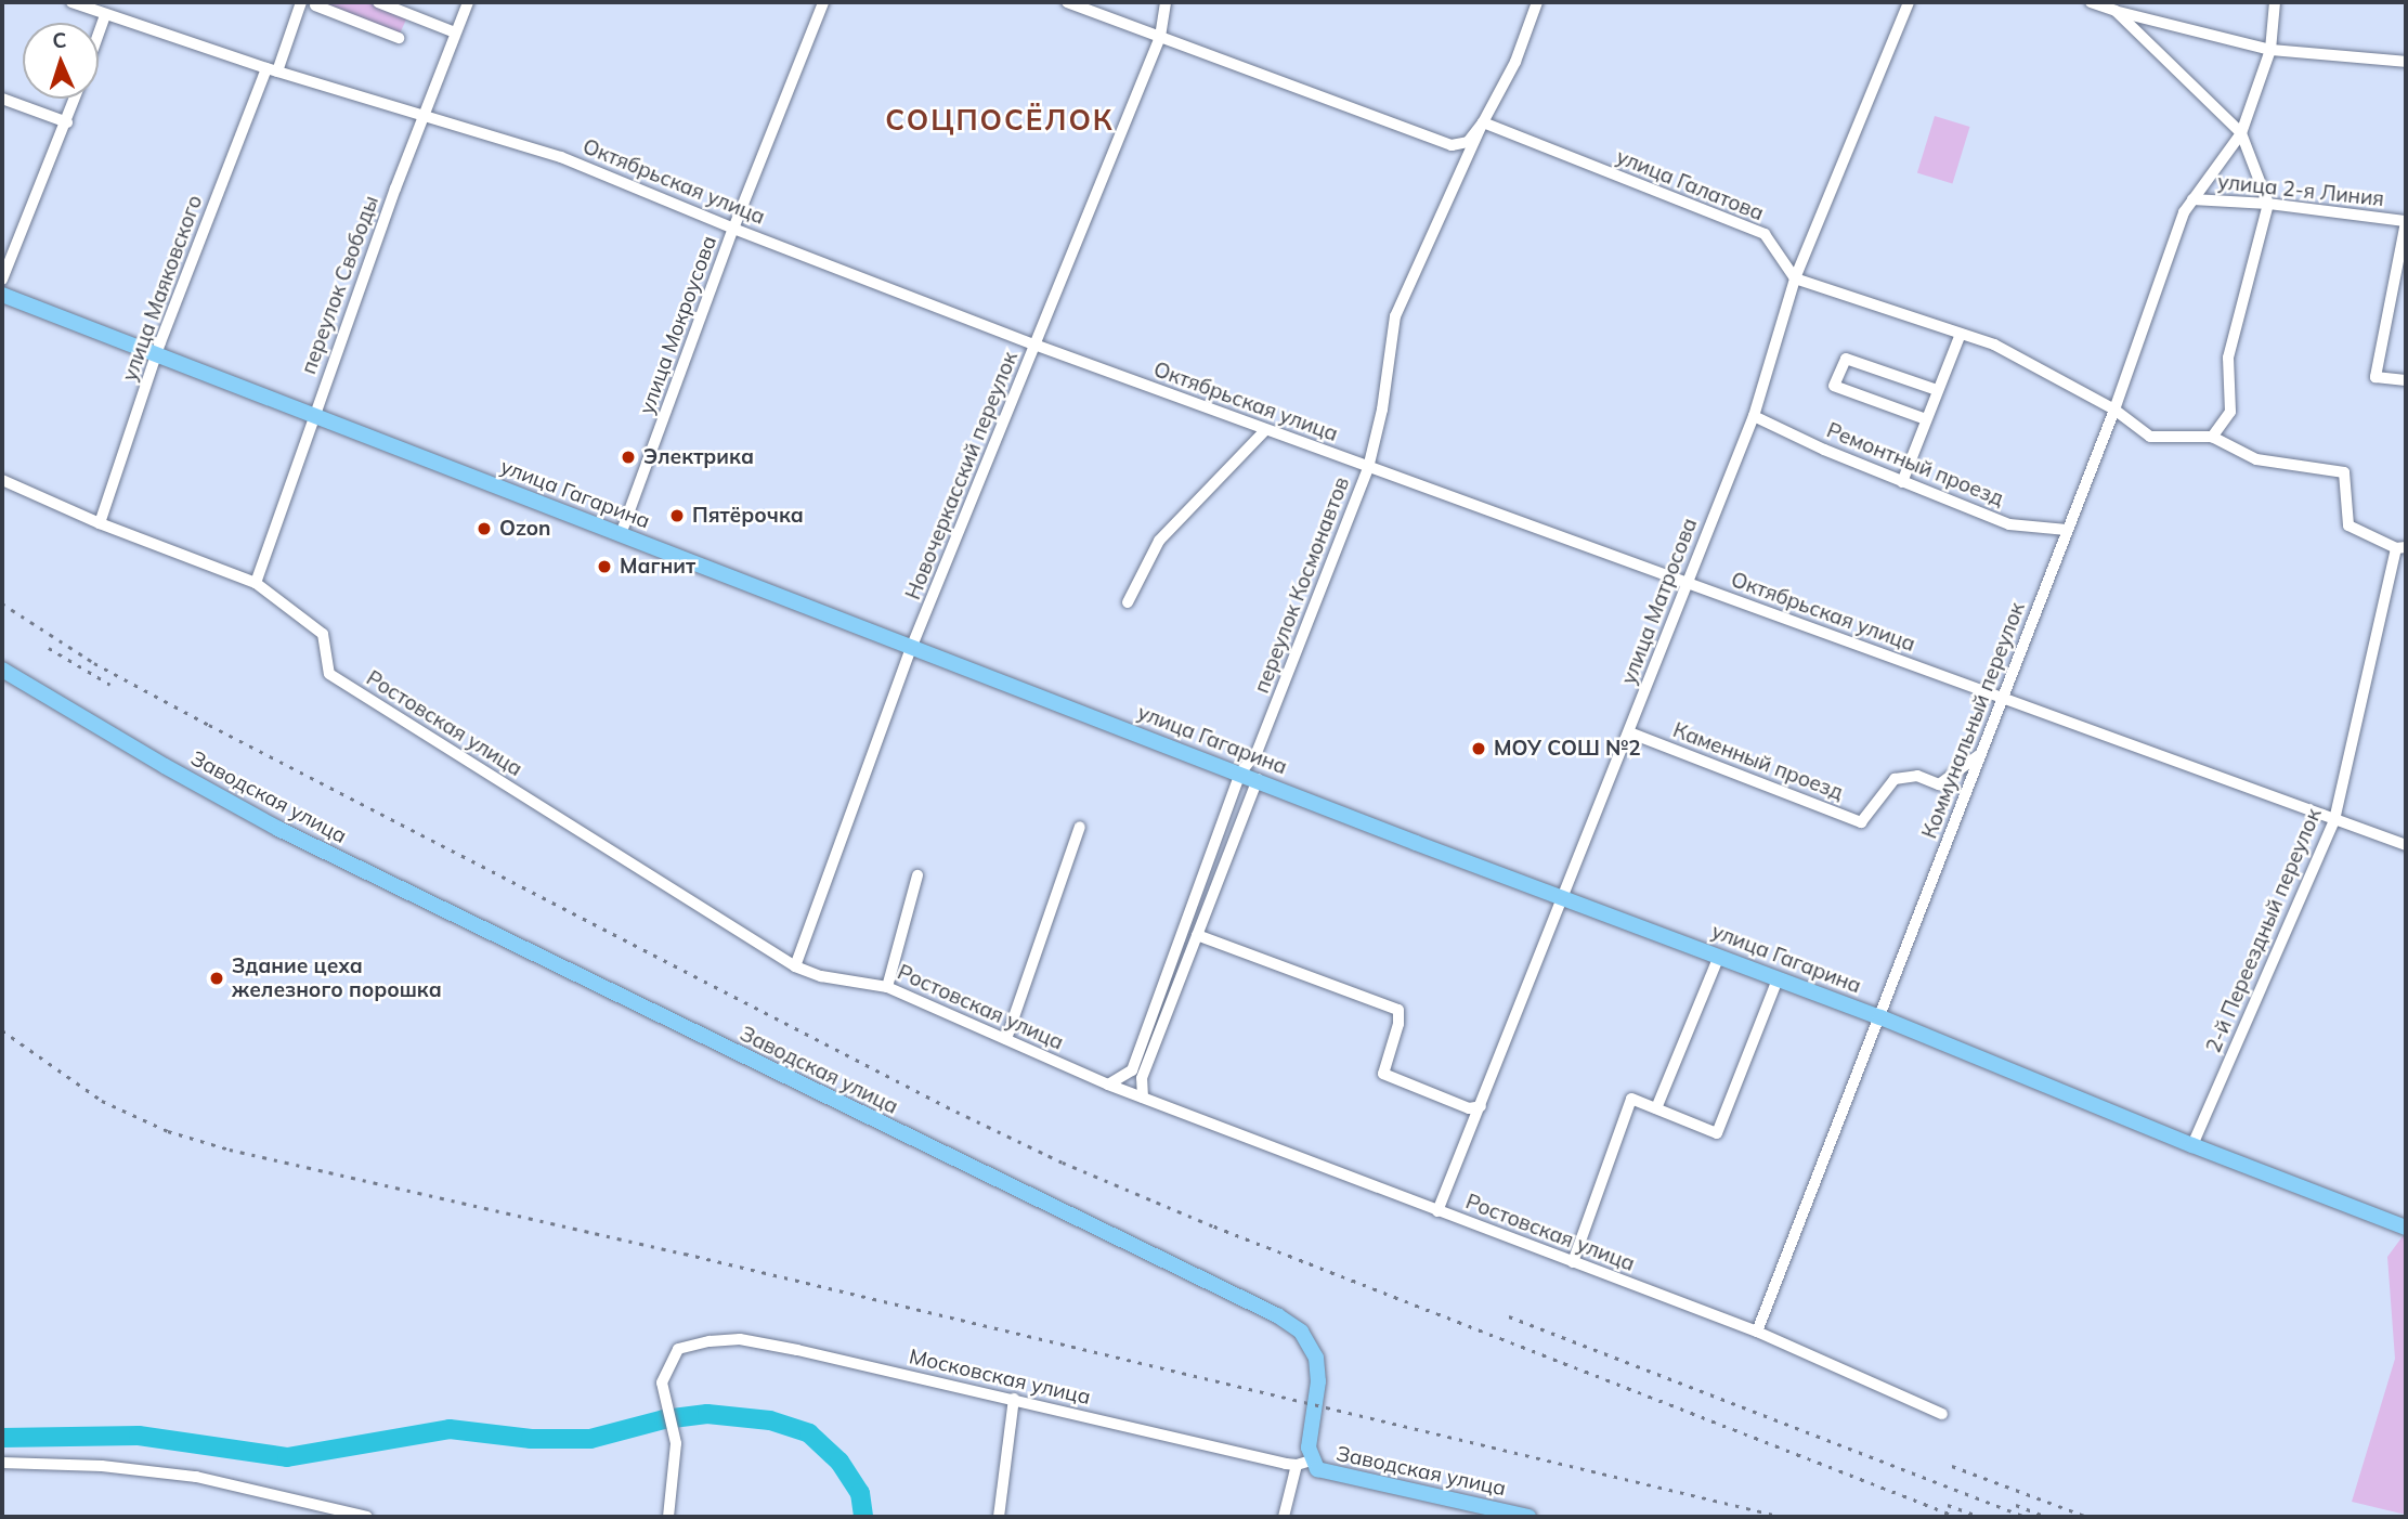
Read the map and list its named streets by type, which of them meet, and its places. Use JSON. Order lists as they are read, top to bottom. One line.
{"streets":{"main road":["улица Гагарина","Заводская улица"],"street":["Октябрьская улица","улица Галатова","улица 2-я Линия","переулок Свободы","улица Маяковского","улица Мокроусова","Ремонтный проезд","Новочеркасский переулок","переулок Космонавтов","улица Матросова","Коммунальный переулок","Ростовская улица","Каменный проезд","2-й Переездный переулок","Московская улица"]},"crossings":[["Октябрьская улица","переулок Свободы"],["Октябрьская улица","улица Маяковского"],["Октябрьская улица","улица Мокроусова"],["Октябрьская улица","Новочеркасский переулок"],["Октябрьская улица","переулок Космонавтов"],["Октябрьская улица","улица Матросова"],["Октябрьская улица","Коммунальный переулок"],["Октябрьская улица","2-й Переездный переулок"],["улица Галатова","переулок Космонавтов"],["улица Галатова","улица Матросова"],["улица 2-я Линия","Коммунальный переулок"],["переулок Свободы","улица Гагарина"],["переулок Свободы","Ростовская улица"],["улица Маяковского","улица Гагарина"],["улица Маяковского","Ростовская улица"],["улица Мокроусова","улица Гагарина"],["Ремонтный проезд","улица Матросова"],["Ремонтный проезд","Коммунальный переулок"],["Новочеркасский переулок","улица Гагарина"],["Новочеркасский переулок","Ростовская улица"],["улица Гагарина","переулок Космонавтов"],["улица Гагарина","улица Матросова"],["улица Гагарина","Коммунальный переулок"],["улица Гагарина","2-й Переездный переулок"],["переулок Космонавтов","Ростовская улица"],["улица Матросова","Ростовская улица"],["улица Матросова","Каменный проезд"],["Коммунальный переулок","Ростовская улица"],["Коммунальный переулок","Каменный проезд"],["Заводская улица","Московская улица"]],"districts":["СОЦПОСЁЛОК"],"places":["Электрика","Пятёрочка","Ozon","Магнит","МОУ СОШ №2","Здание цеха железного порошка"],"north":"top"}
